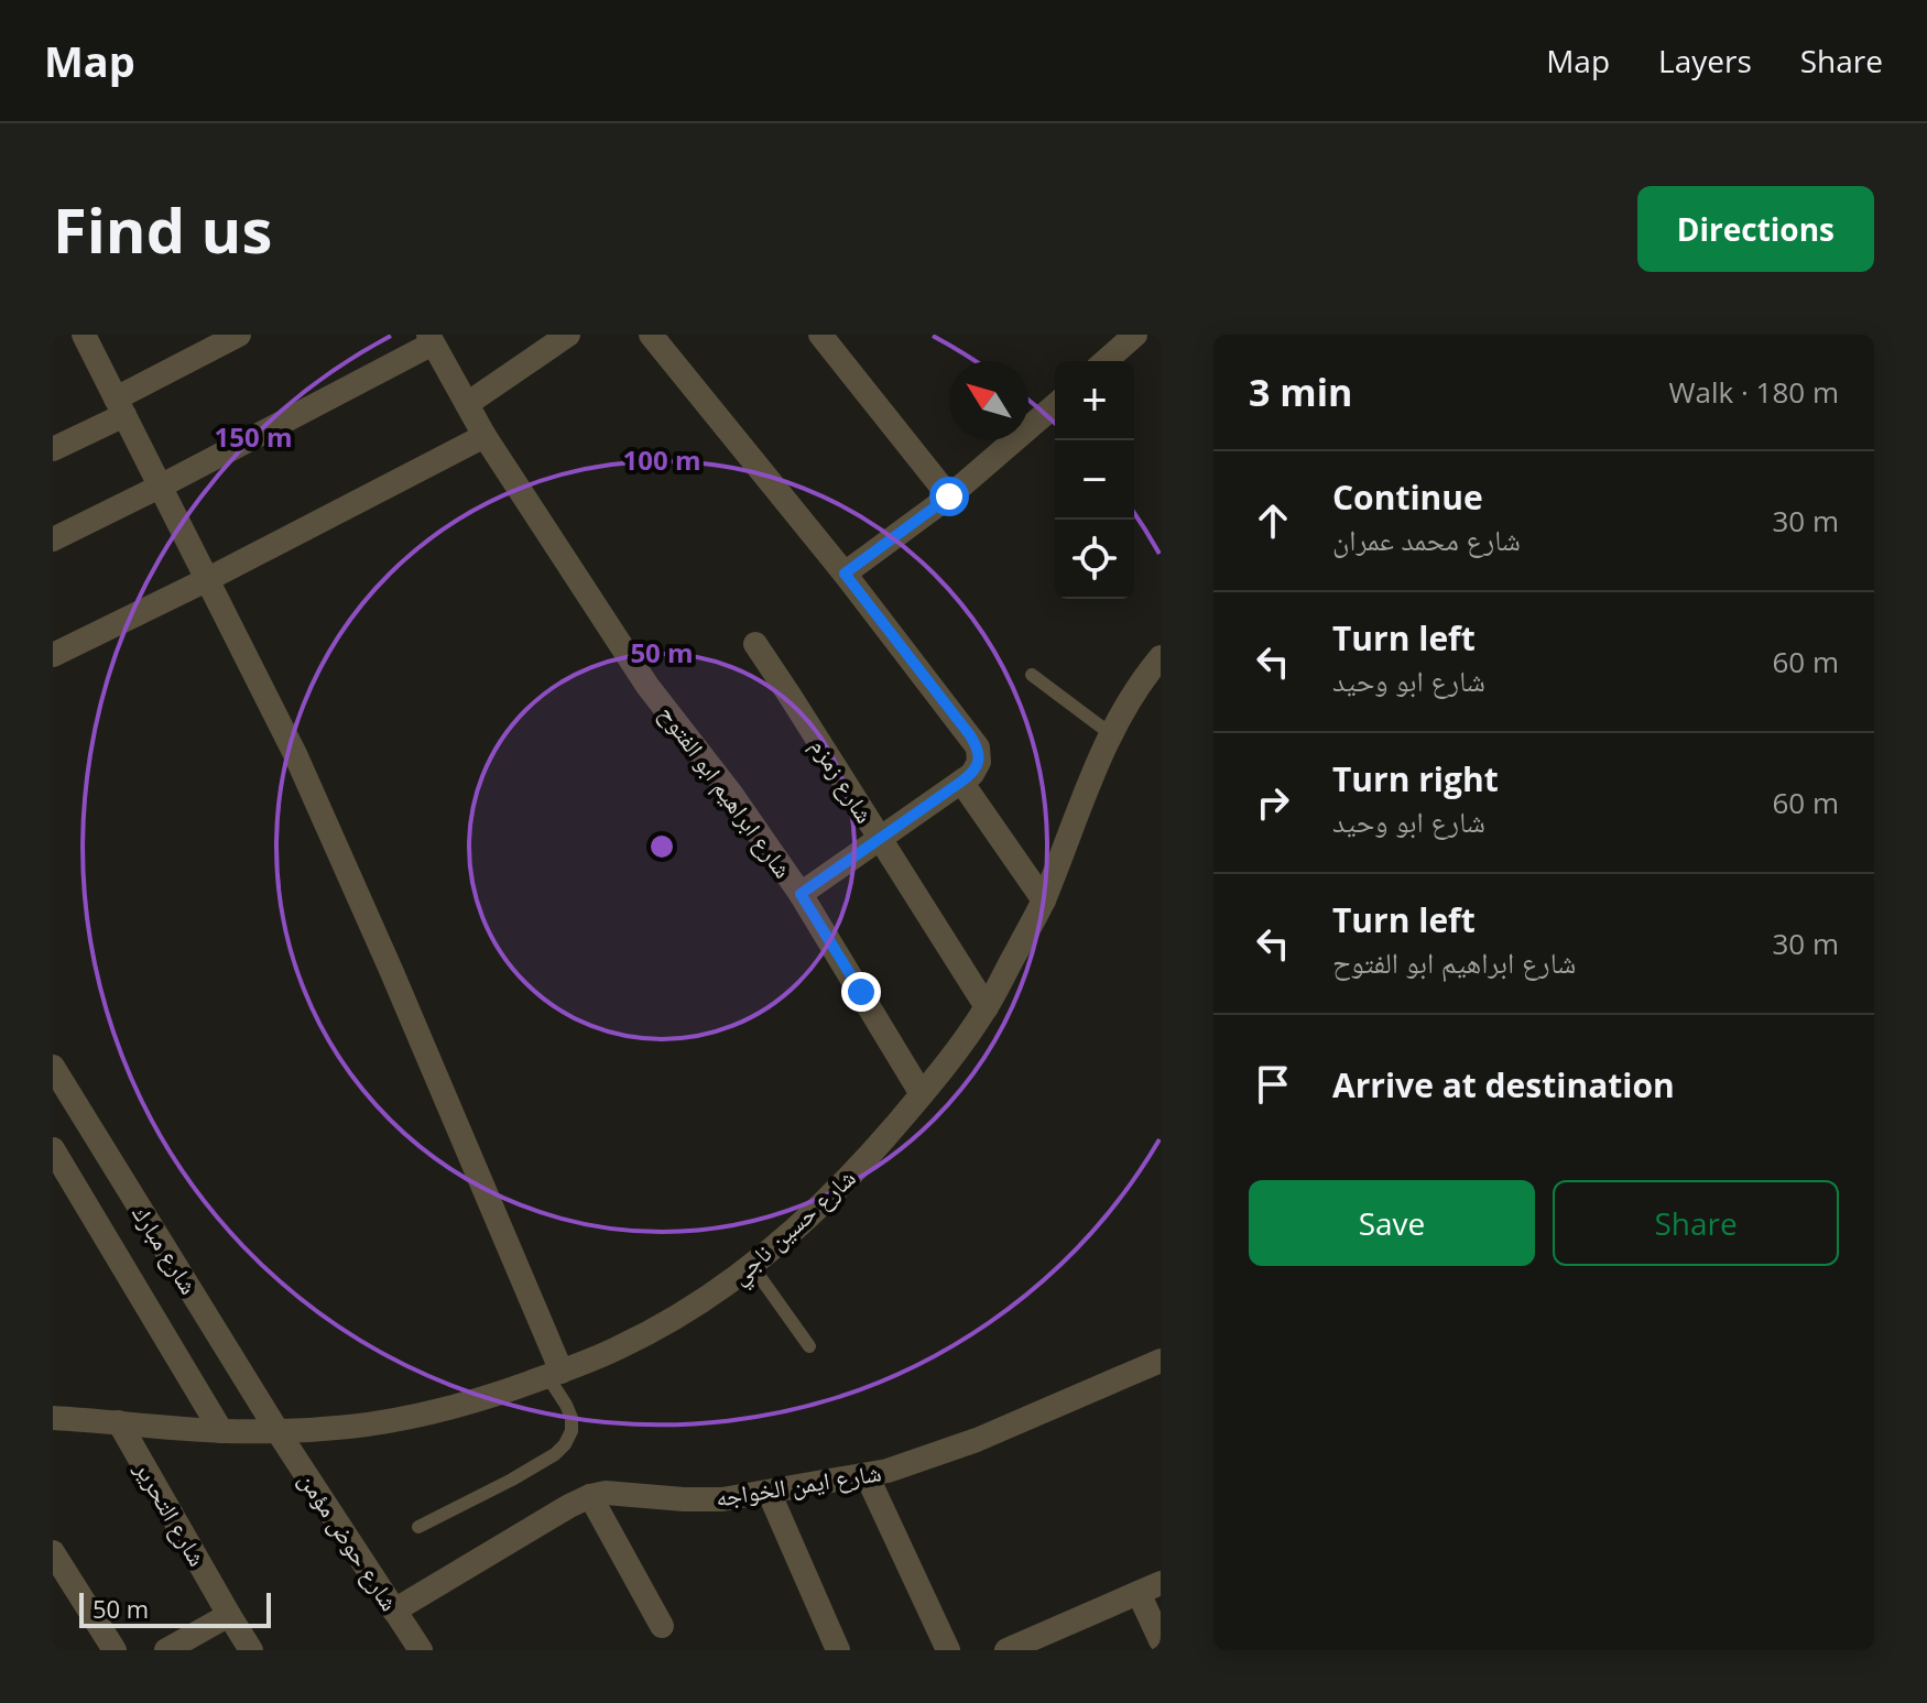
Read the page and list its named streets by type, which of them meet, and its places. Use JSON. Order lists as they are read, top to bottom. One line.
{"streets":{"street":["شارع زمزم","شارع ابراهيم ابو الفتوح","شارع حسين ناجي","شارع مبارك","شارع ايمن الخواجه","شارع التحرير","شارع حوض مؤمن"]},"crossings":[["شارع زمزم","شارع حسين ناجي"],["شارع ابراهيم ابو الفتوح","شارع حسين ناجي"],["شارع حسين ناجي","شارع مبارك"],["شارع حسين ناجي","شارع التحرير"],["شارع حسين ناجي","شارع حوض مؤمن"],["شارع مبارك","شارع حوض مؤمن"],["شارع ايمن الخواجه","شارع حوض مؤمن"]],"scale_bar":"50 m","north":"top left","page":{"header":"Map","nav":["Map","Layers","Share"],"buttons":["Directions",["Save","Share"]],"title":"Find us","heading":["3 min","Walk · 180 m"],"map_buttons":["+","−"],"list":[["Continue","شارع محمد عمران","30 m"],["Turn left","شارع ابو وحيد","60 m"],["Turn right","شارع ابو وحيد","60 m"],["Turn left","شارع ابراهيم ابو الفتوح","30 m"],"Arrive at destination"],"scale":"50 m"},"rings":["150 m","100 m","50 m"]}
